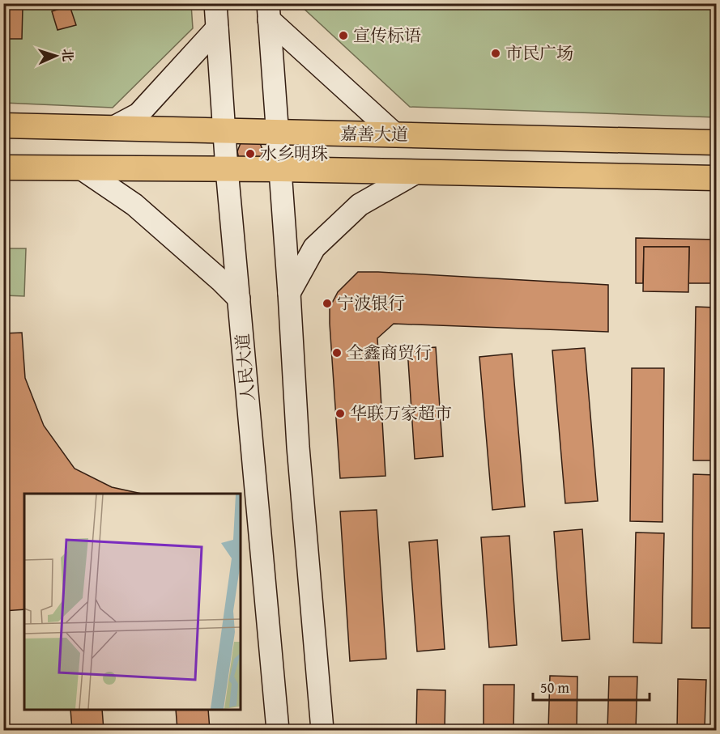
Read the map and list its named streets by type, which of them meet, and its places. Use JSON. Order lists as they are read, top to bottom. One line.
{"streets":{"main road":["嘉善大道","人民大道"]},"crossings":[["嘉善大道","人民大道"]],"places":["宣传标语","市民广场","水乡明珠","宁波银行","全鑫商贸行","华联万家超市"],"scale_bar":"50 m","north":"right"}
